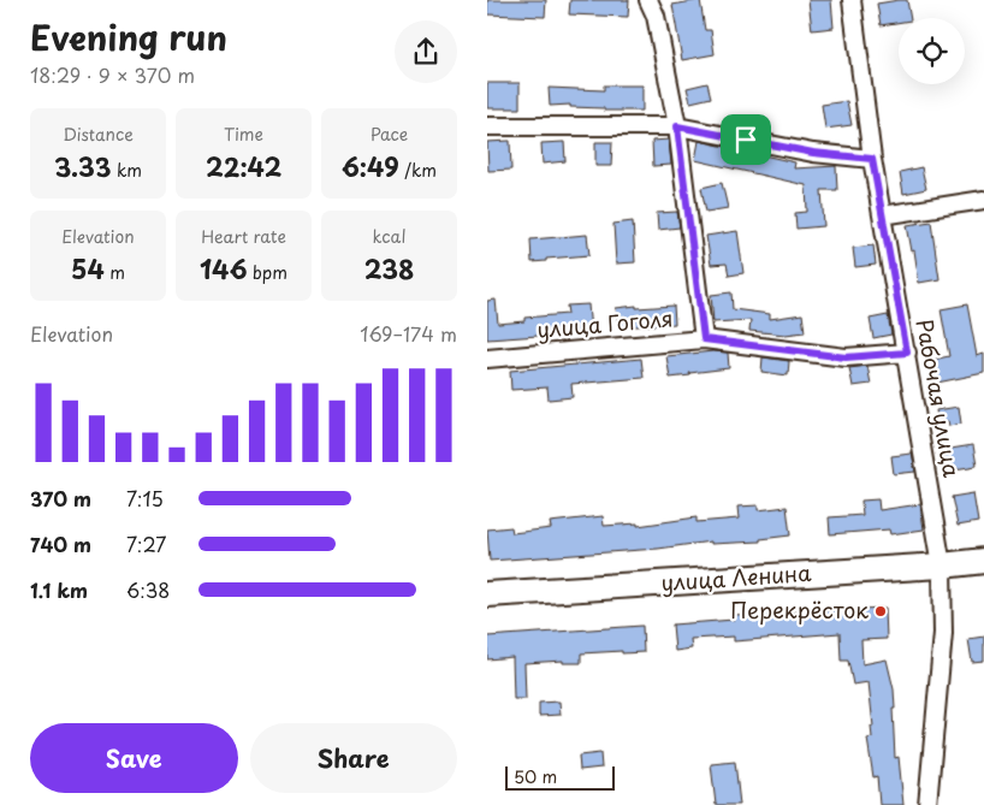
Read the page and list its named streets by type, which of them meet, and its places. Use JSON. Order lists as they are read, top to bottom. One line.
{"streets":{"street":["улица Гоголя","Рабочая улица","улица Ленина"]},"crossings":[["улица Гоголя","Рабочая улица"],["Рабочая улица","улица Ленина"]],"places":["Перекрёсток"],"scale_bar":"50 m","page":{"heading":["Evening run","18:29 · 9 × 370 m"],"stats":[["Distance","3.33 km"],["Time","22:42"],["Pace","6:49 /km"],["Elevation","54 m"],["Heart rate","146 bpm"],["kcal","238"]],"chart":["Elevation","169–174 m"],"list":[{"name":"370 m","note":"7:15"},{"name":"740 m","note":"7:27"},{"name":"1.1 km","note":"6:38"}],"buttons":["Save","Share"],"scale":"50 m"}}
